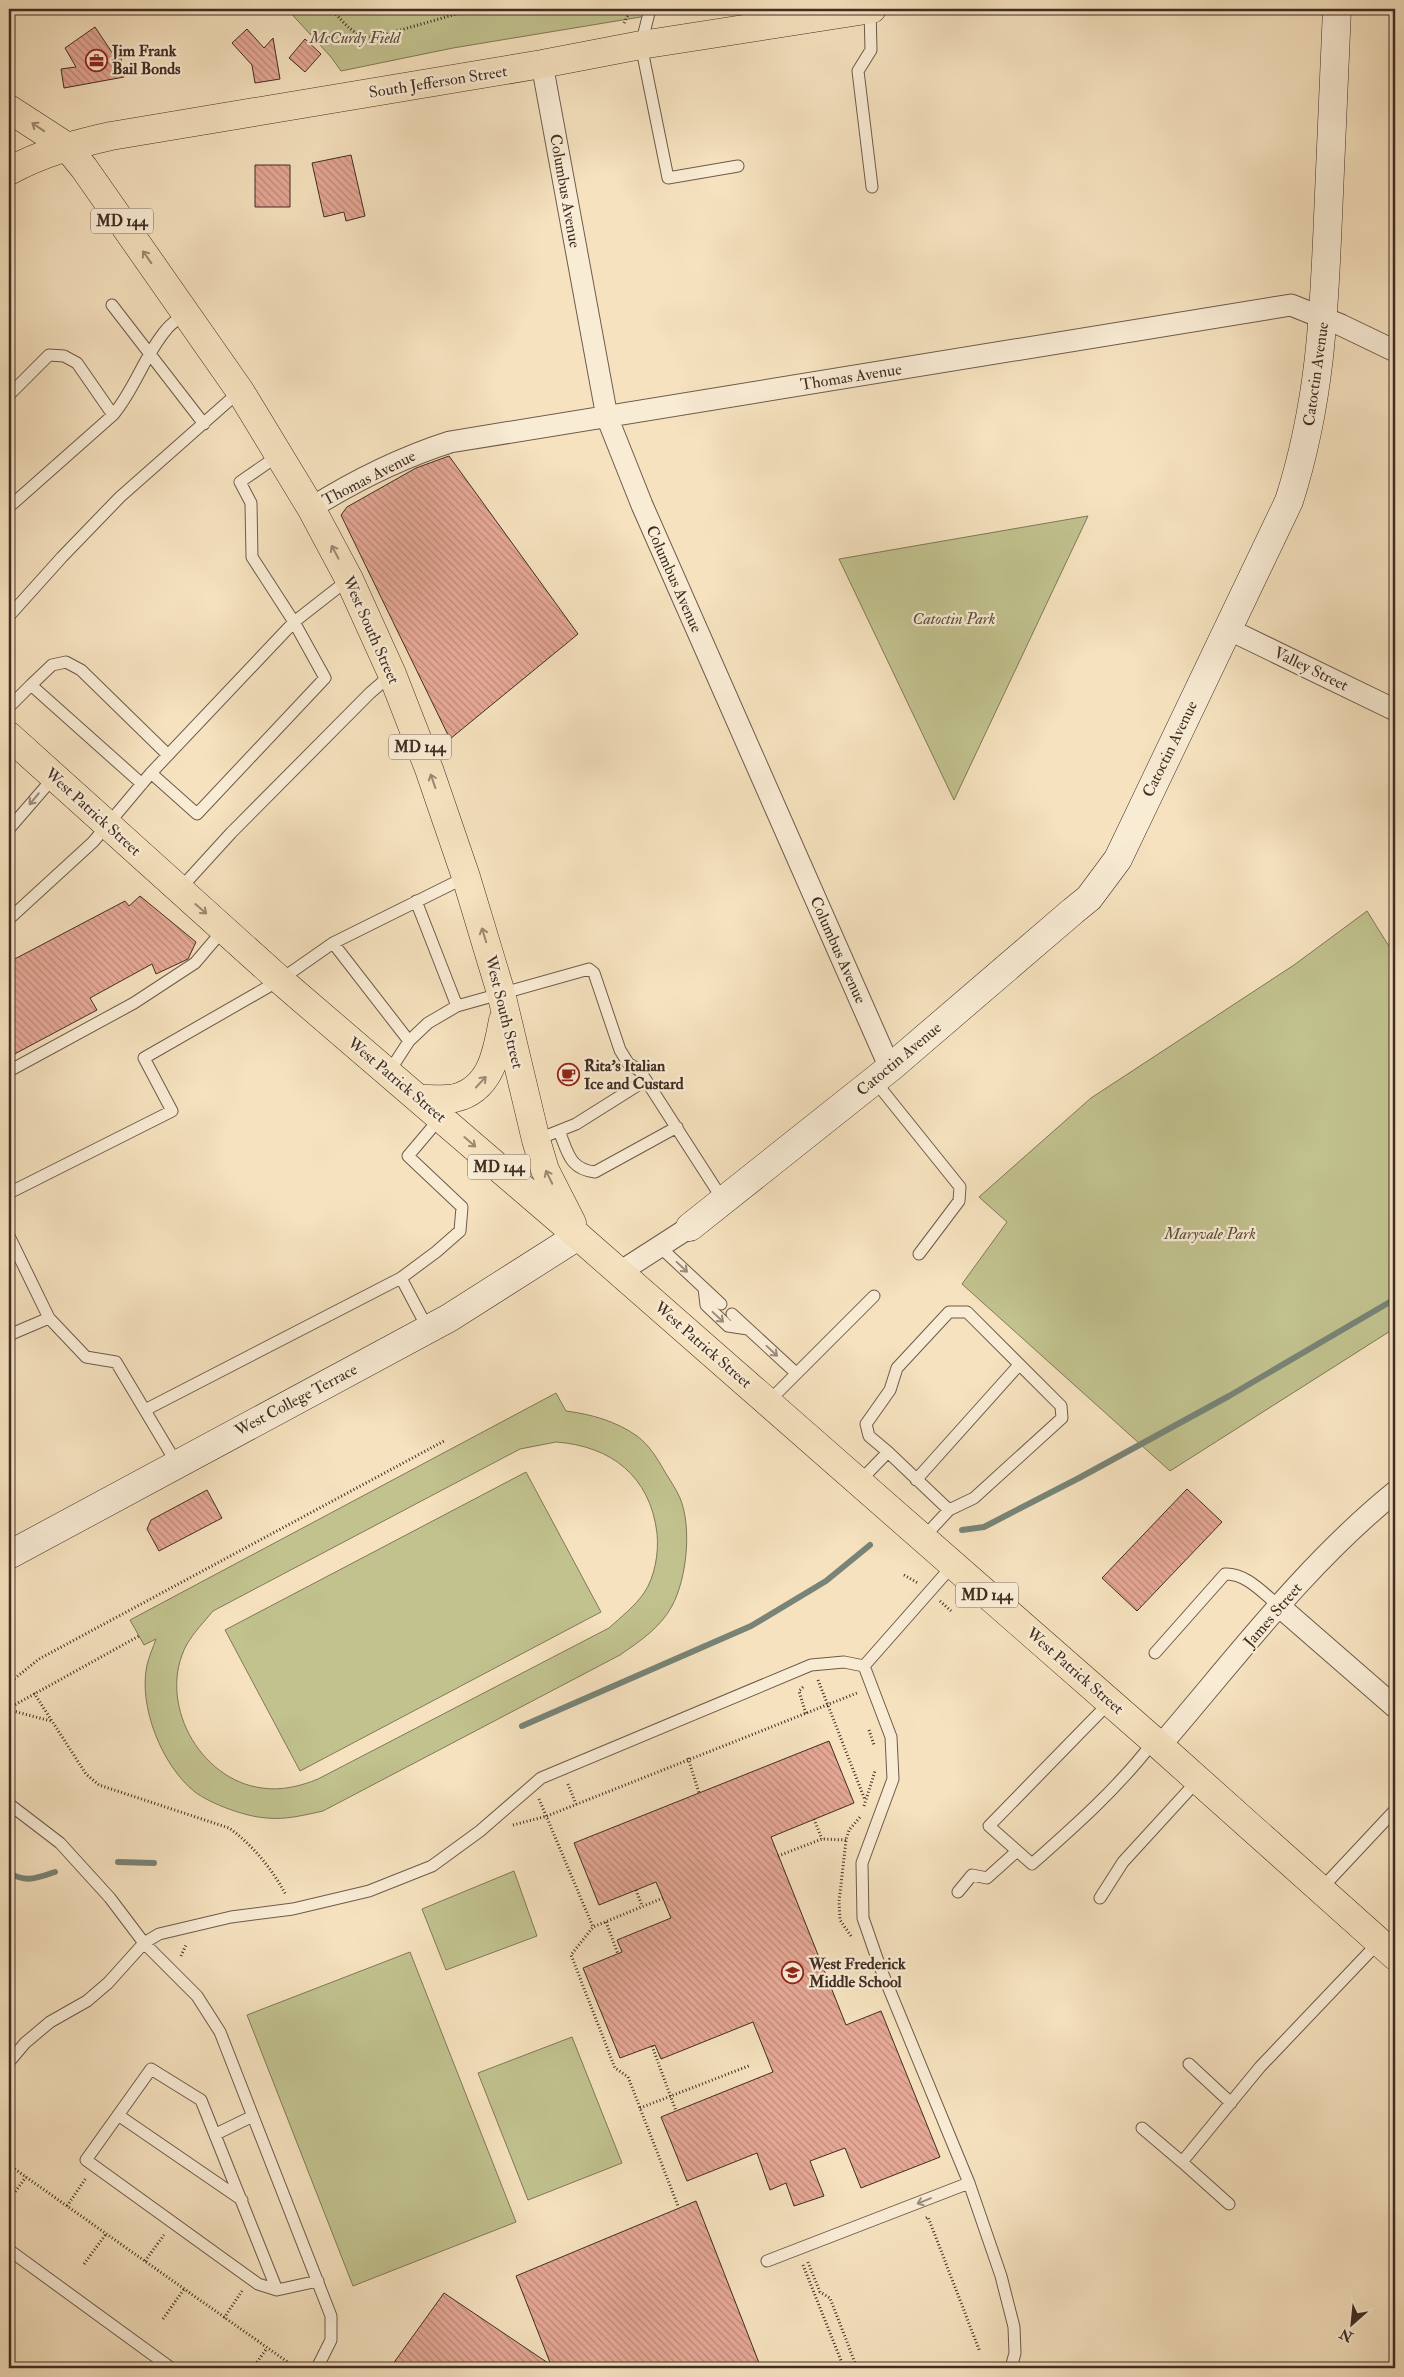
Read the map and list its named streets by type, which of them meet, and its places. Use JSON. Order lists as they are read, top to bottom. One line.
{"streets":{"main road":["South Jefferson Street","MD 144","West South Street","West Patrick Street"],"street":["Columbus Avenue","Catoctin Avenue","Thomas Avenue","Valley Street","West College Terrace","James Street"]},"crossings":[["South Jefferson Street","Columbus Avenue"],["South Jefferson Street","West South Street"],["Columbus Avenue","Catoctin Avenue"],["Columbus Avenue","Thomas Avenue"],["Catoctin Avenue","Thomas Avenue"],["Catoctin Avenue","Valley Street"],["Catoctin Avenue","West Patrick Street"],["Thomas Avenue","West South Street"],["West South Street","West Patrick Street"],["West South Street","West College Terrace"],["West Patrick Street","West College Terrace"],["West Patrick Street","James Street"]],"one_way":["West South Street"],"parks":["McCurdy Field","Catoctin Park","Maryvale Park"],"places":{"office":["Jim Frank Bail Bonds"],"cafe":["Rita's Italian Ice and Custard"],"school or university":["West Frederick Middle School"]},"north":"bottom left"}
